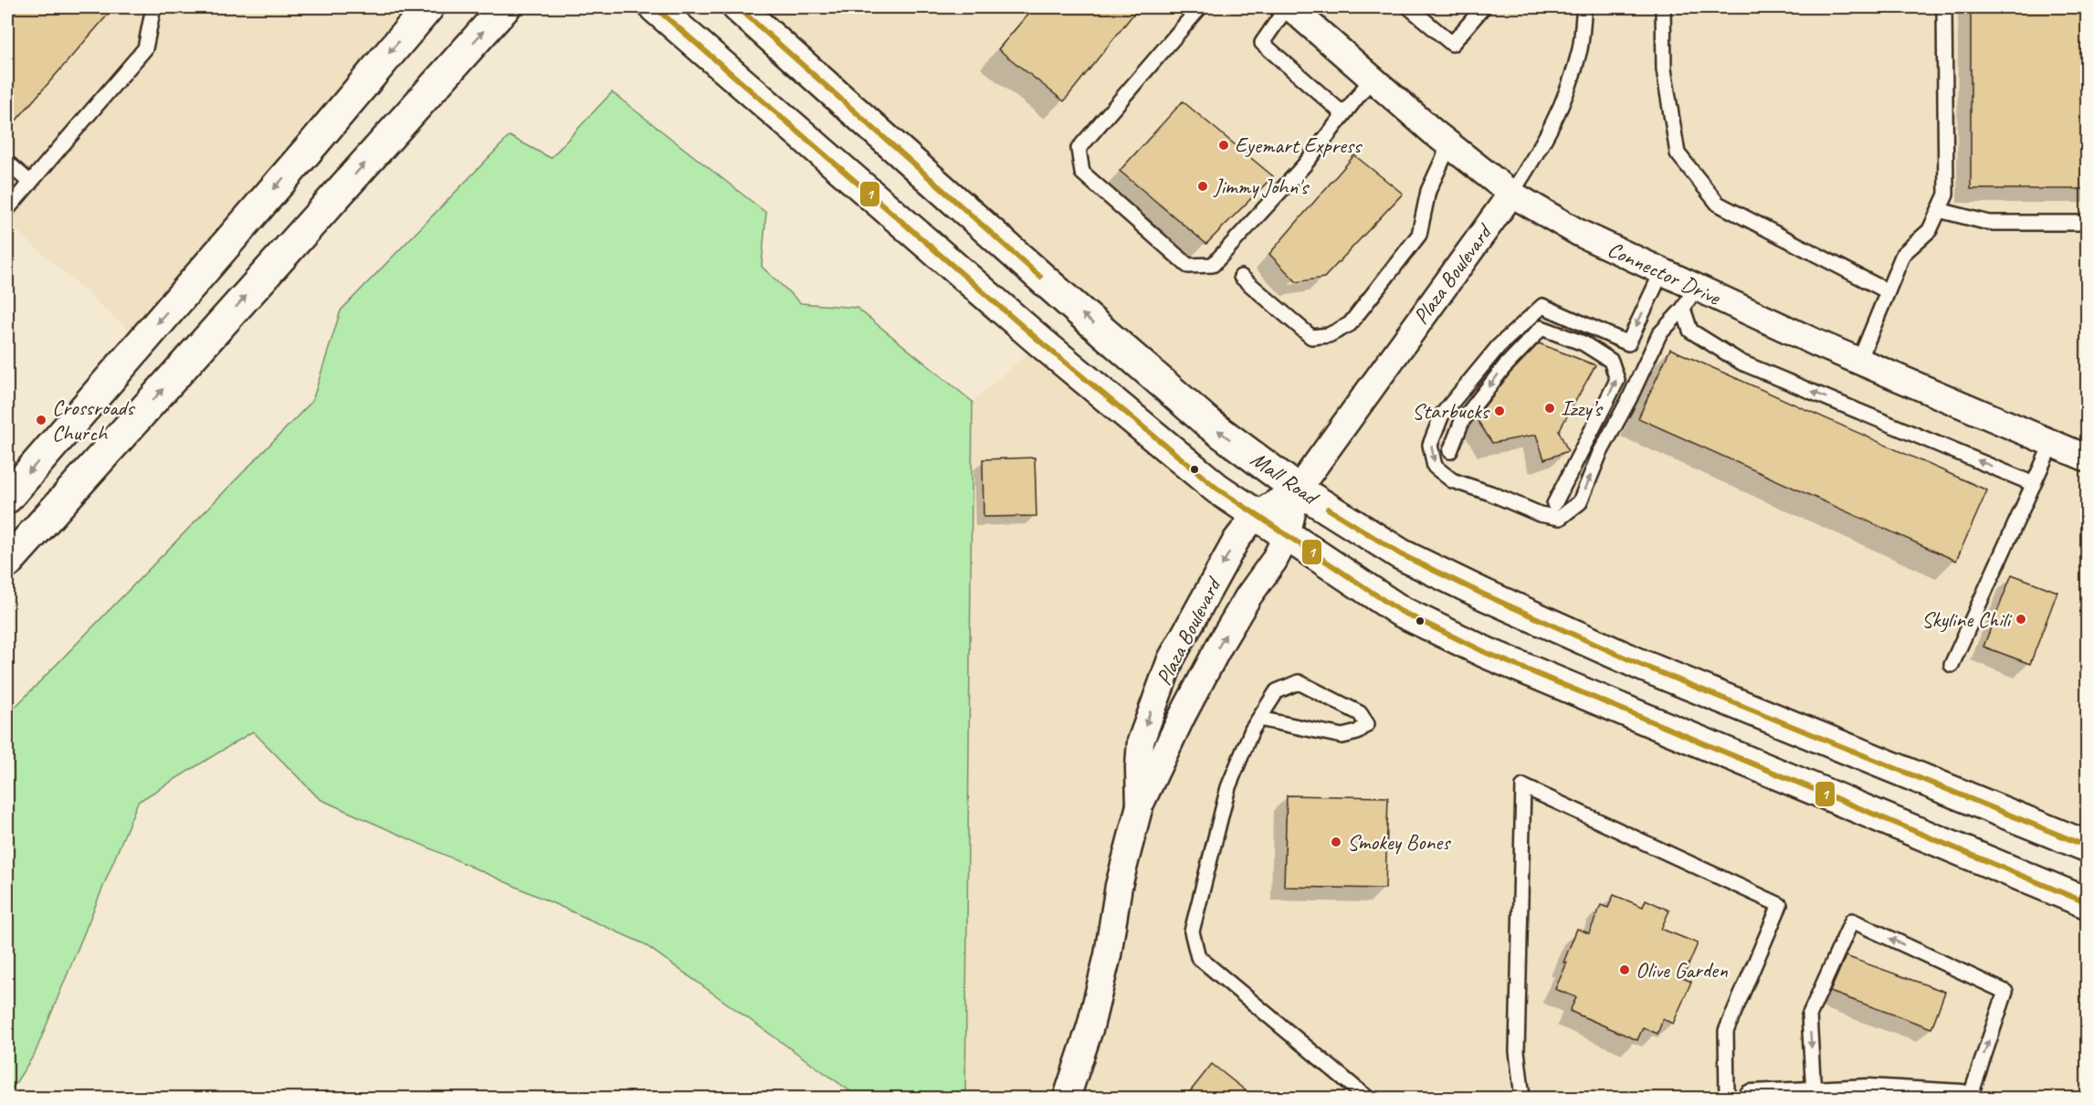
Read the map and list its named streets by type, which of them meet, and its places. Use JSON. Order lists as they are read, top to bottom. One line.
{"streets":{"main road":["Mall Road"],"street":["Connector Drive","Plaza Boulevard"]},"crossings":[["Connector Drive","Plaza Boulevard"],["Plaza Boulevard","Mall Road"]],"places":["Eyemart Express","Jimmy John's","Izzy’s","Starbucks","Crossroads Church","Skyline Chili","Smokey Bones","Olive Garden"],"lines":["transit line 1"]}
